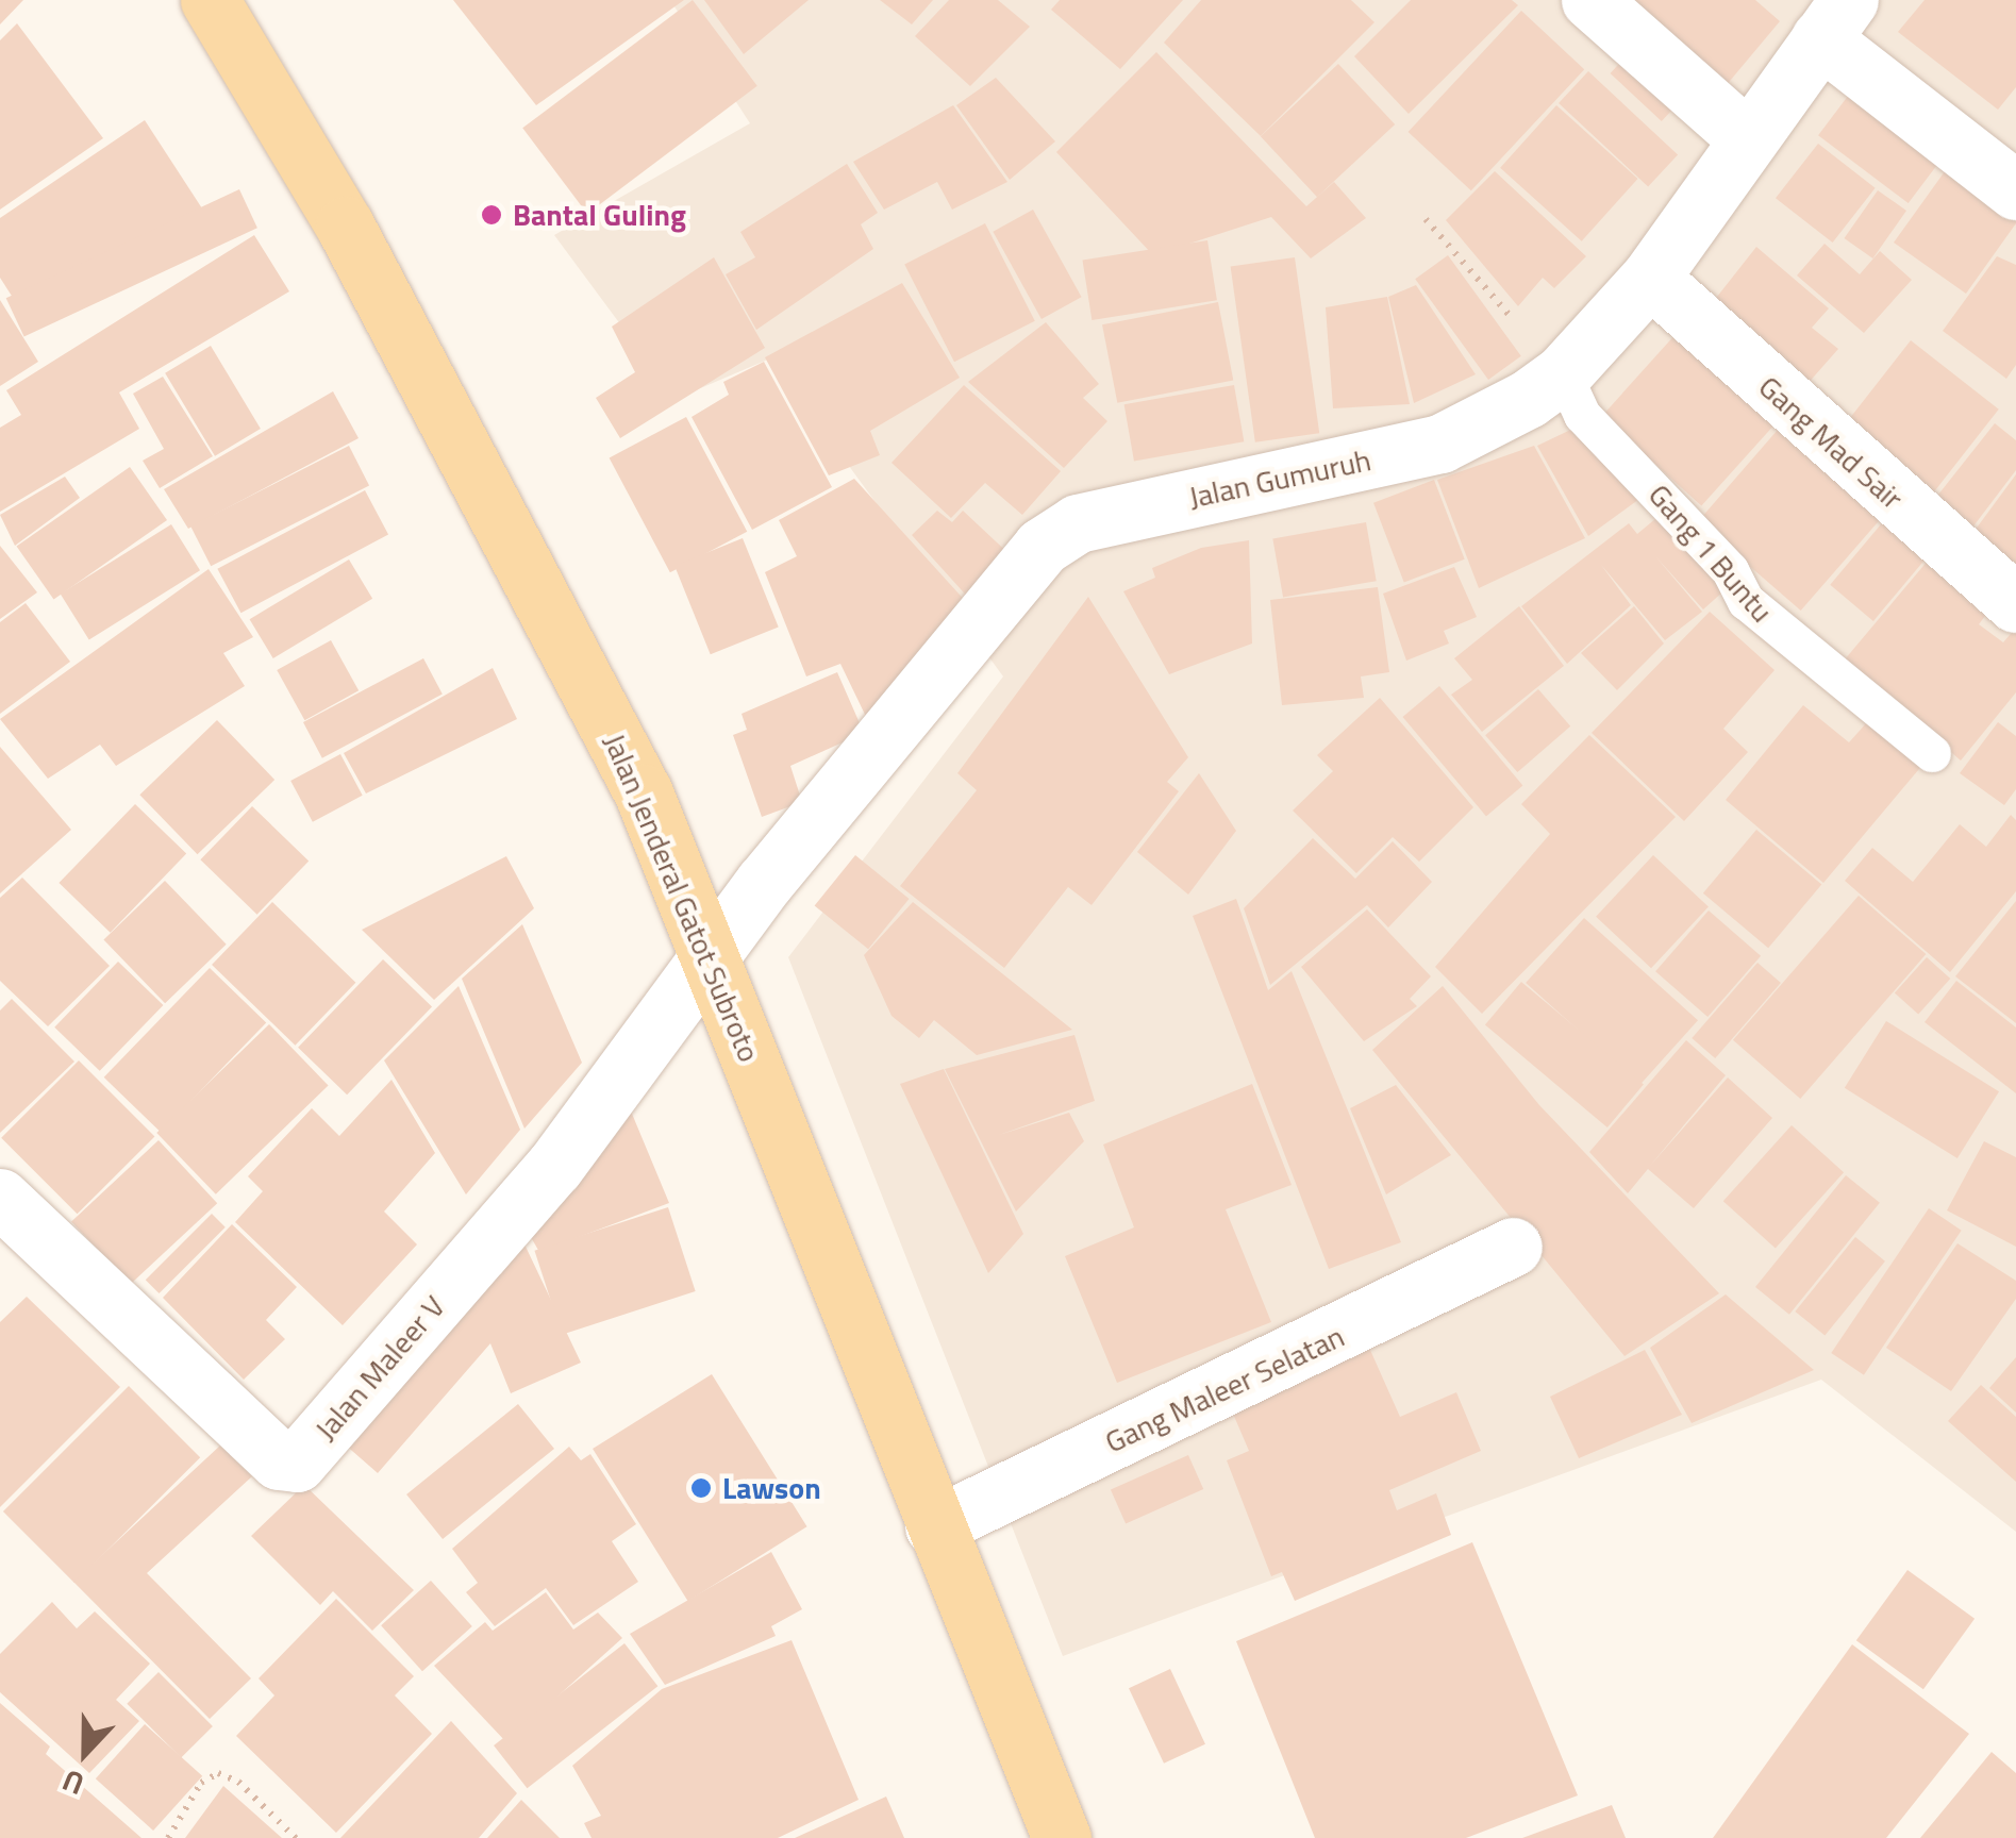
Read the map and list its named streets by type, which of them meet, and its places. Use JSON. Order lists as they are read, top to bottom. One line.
{"streets":{"main road":["Jalan Jenderal Gatot Subroto"],"street":["Gang Mad Sair","Jalan Gumuruh","Jalan Maleer V","Gang Maleer Selatan"],"lane":["Gang 1 Buntu"]},"crossings":[["Gang Mad Sair","Jalan Gumuruh"],["Jalan Gumuruh","Gang 1 Buntu"],["Jalan Gumuruh","Jalan Jenderal Gatot Subroto"],["Jalan Gumuruh","Jalan Maleer V"],["Jalan Jenderal Gatot Subroto","Jalan Maleer V"],["Jalan Jenderal Gatot Subroto","Gang Maleer Selatan"]],"places":["Bantal Guling","Lawson"],"north":"bottom"}
